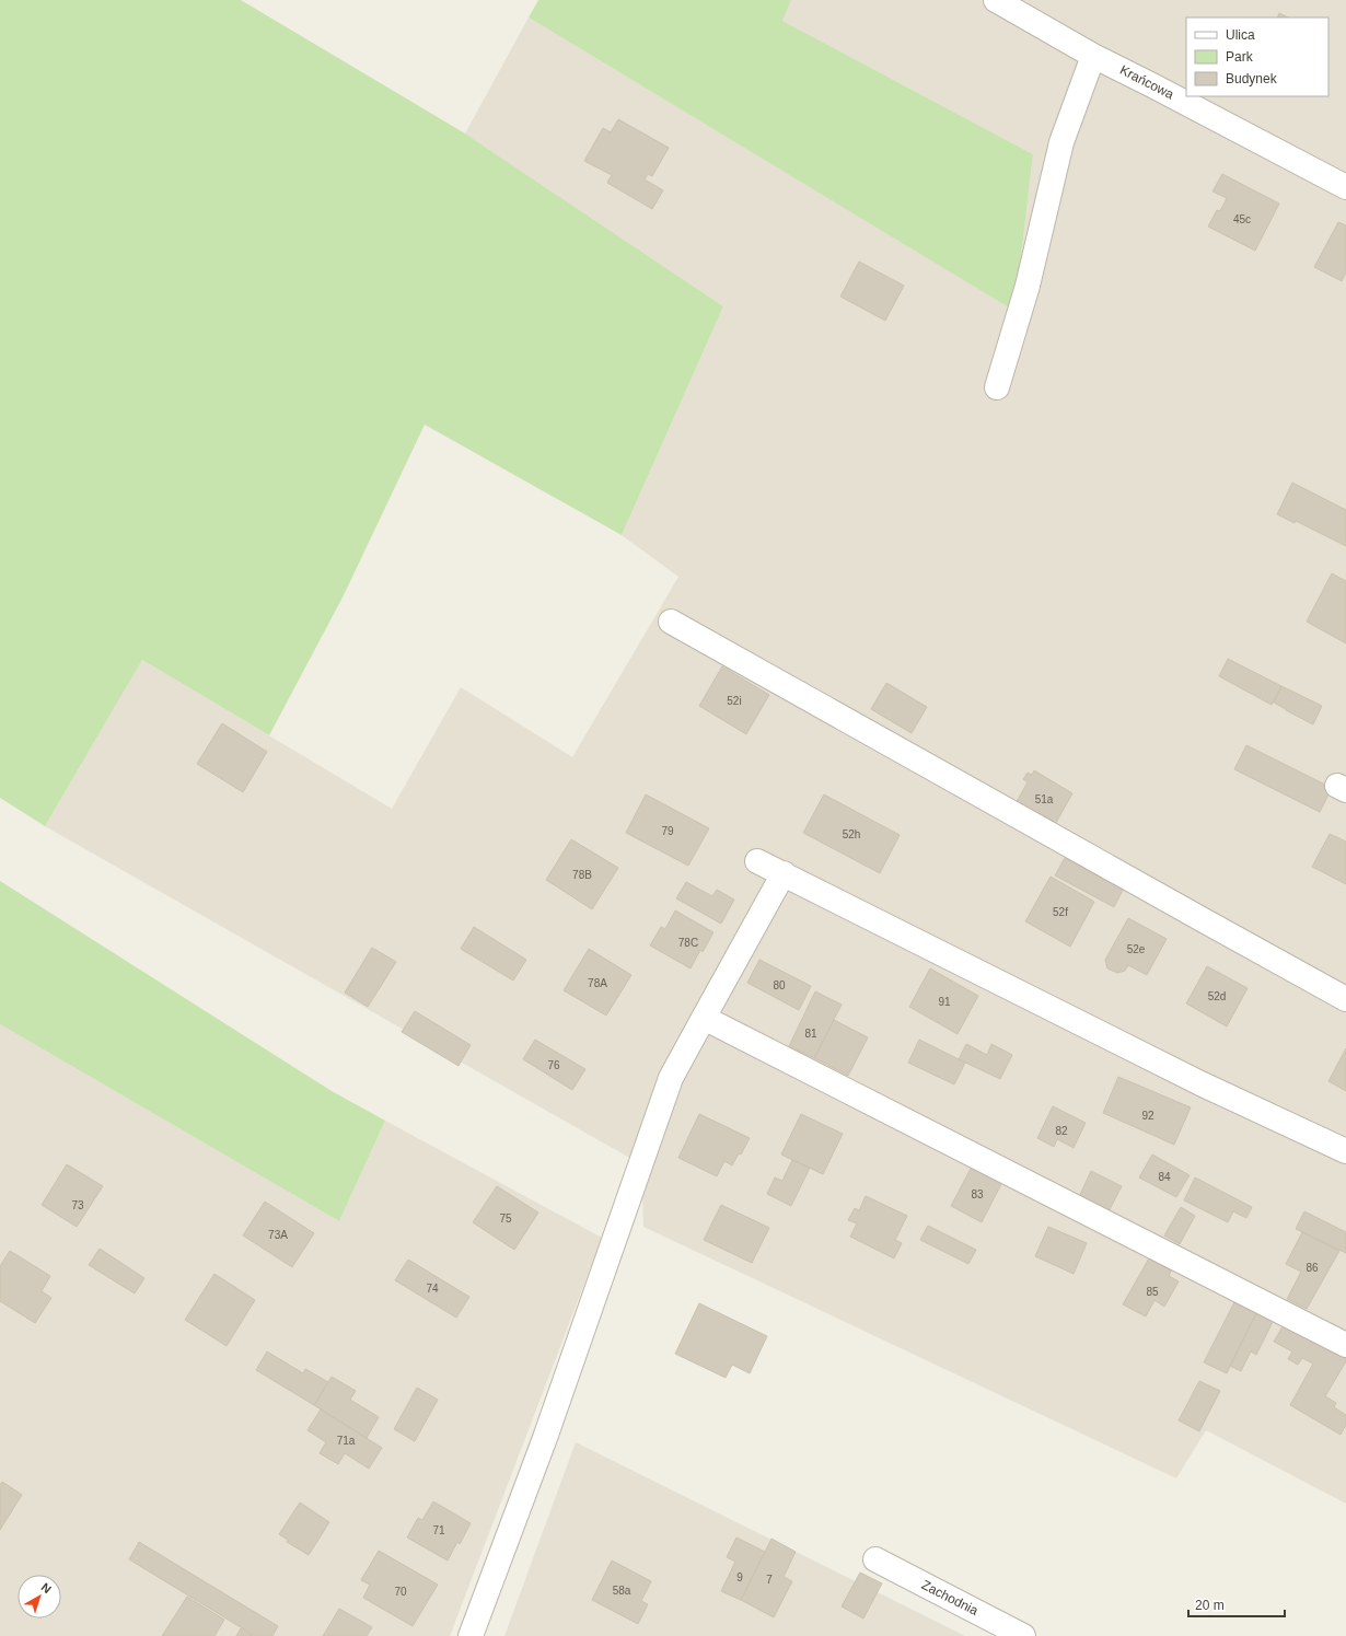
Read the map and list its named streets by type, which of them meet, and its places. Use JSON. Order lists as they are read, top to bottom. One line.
{"streets":{"street":["Krańcowa","Zachodnia"]},"house_numbers":["45c","52i","51a","79","52h","78B","52f","78C","52e","78A","80","52d","91","81","76","92","82","84","83","73","75","73A","86","74","85","71a","71","9","7","58a","70"],"legend":["Ulica","Park","Budynek"],"scale_bar":"20 m","north":"top right"}
